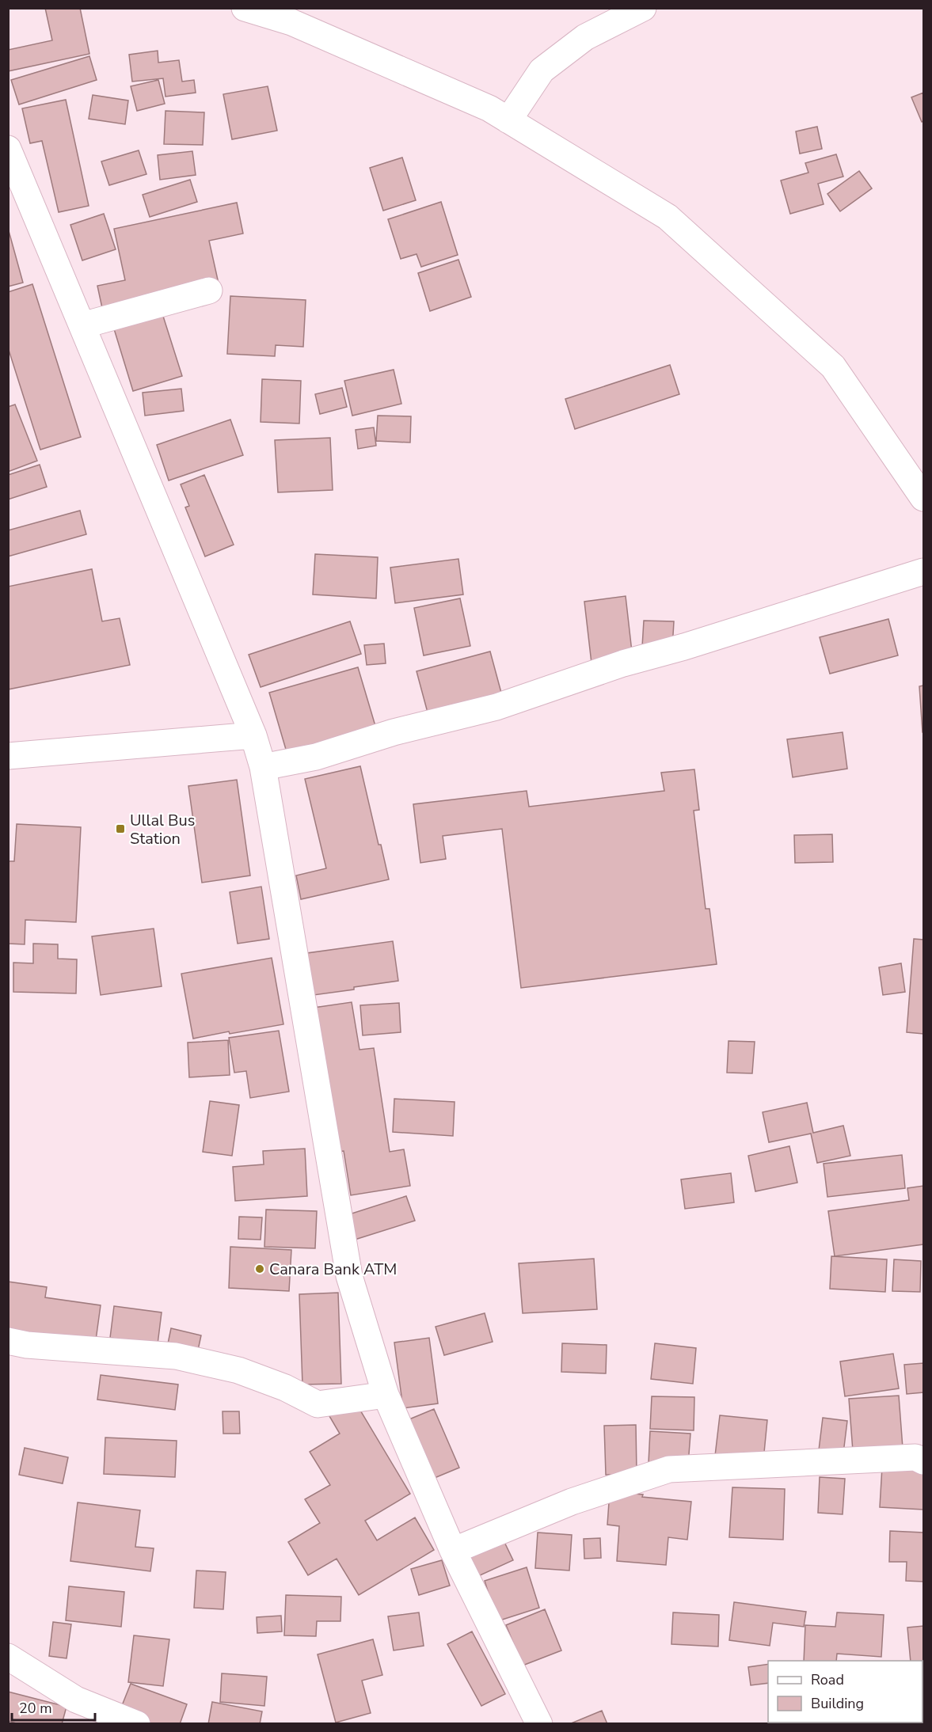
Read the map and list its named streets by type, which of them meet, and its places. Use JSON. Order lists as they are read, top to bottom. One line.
{"places":{"transit":["Ullal Bus Station"],"other":["Canara Bank ATM"]},"legend":["Road","Building"],"scale_bar":"20 m"}
